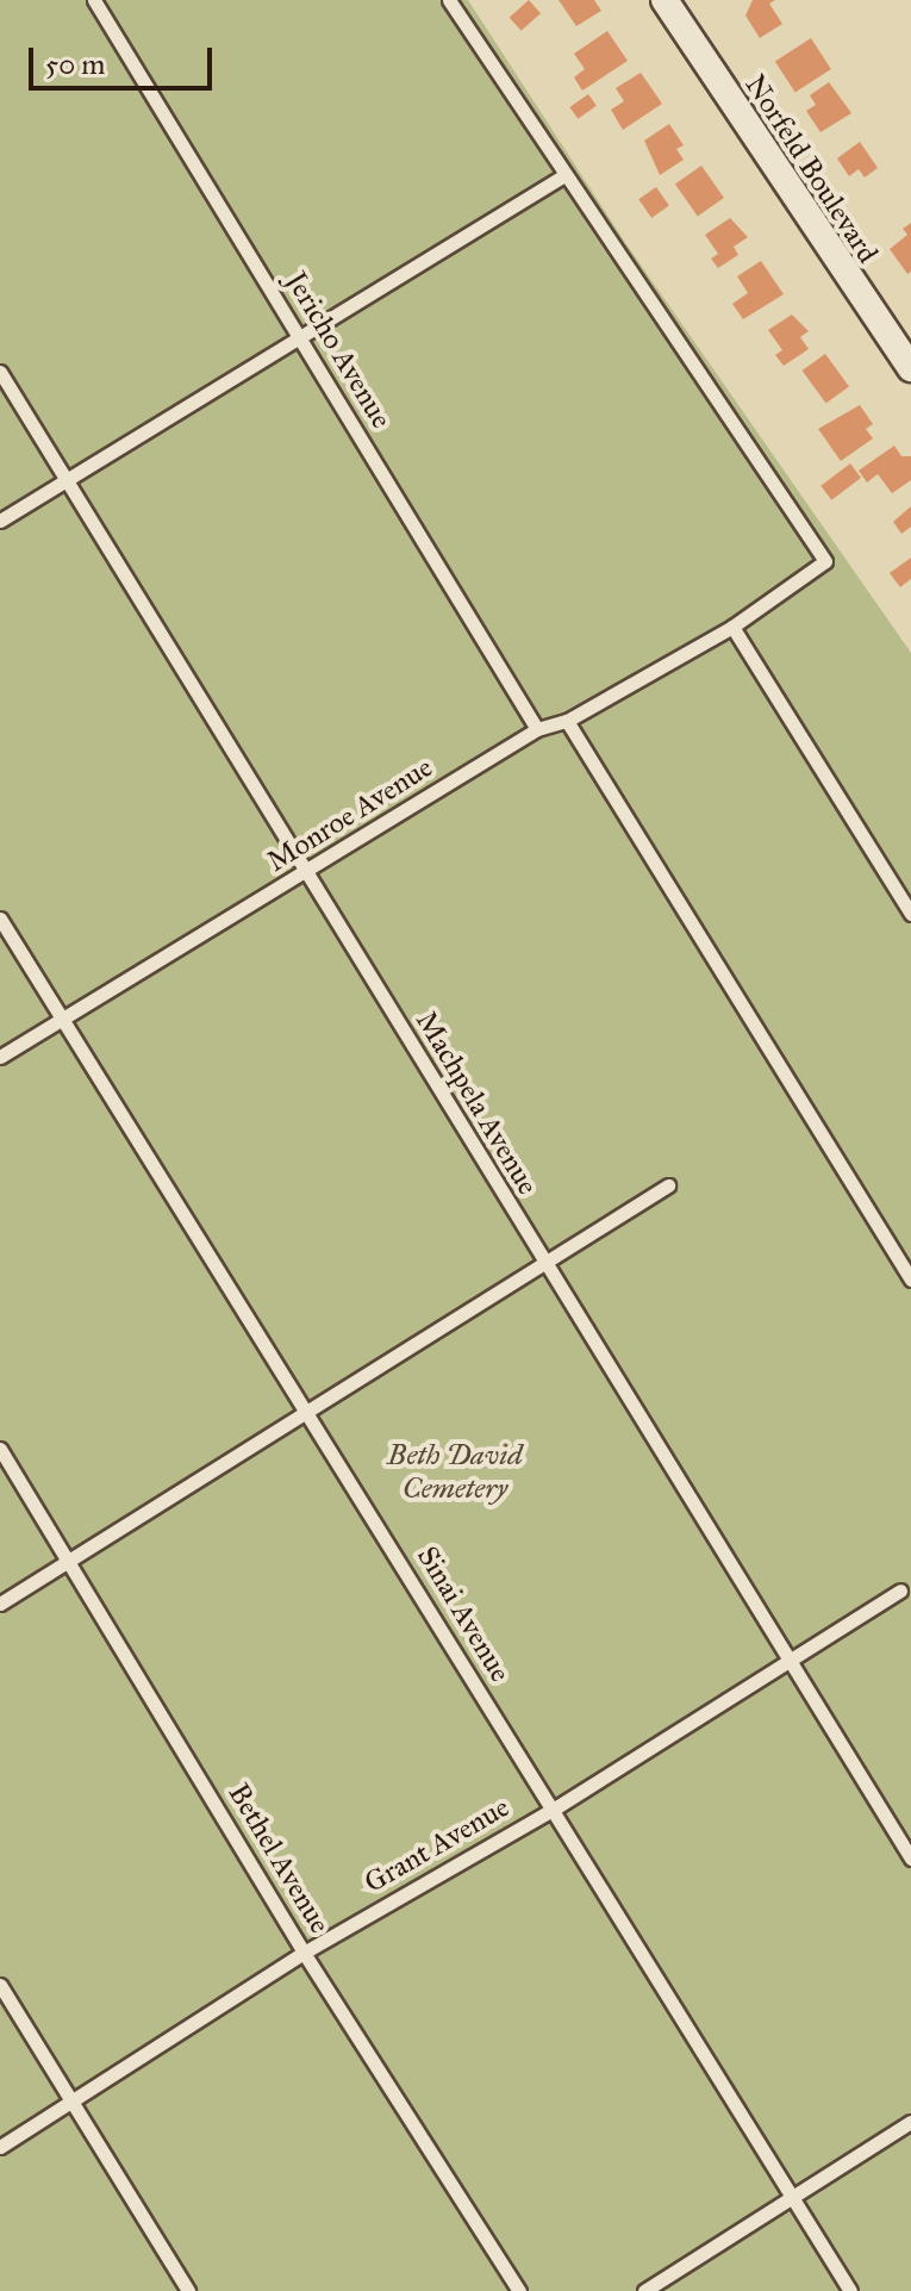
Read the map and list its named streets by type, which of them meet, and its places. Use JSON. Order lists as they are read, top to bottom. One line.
{"streets":{"street":["Norfeld Boulevard"],"lane":["Jericho Avenue","Monroe Avenue","Machpela Avenue","Sinai Avenue","Grant Avenue","Bethel Avenue"]},"crossings":[["Jericho Avenue","Monroe Avenue"],["Monroe Avenue","Machpela Avenue"],["Monroe Avenue","Sinai Avenue"],["Machpela Avenue","Grant Avenue"],["Sinai Avenue","Grant Avenue"],["Grant Avenue","Bethel Avenue"]],"parks":["Beth David Cemetery"],"scale_bar":"50 m"}
